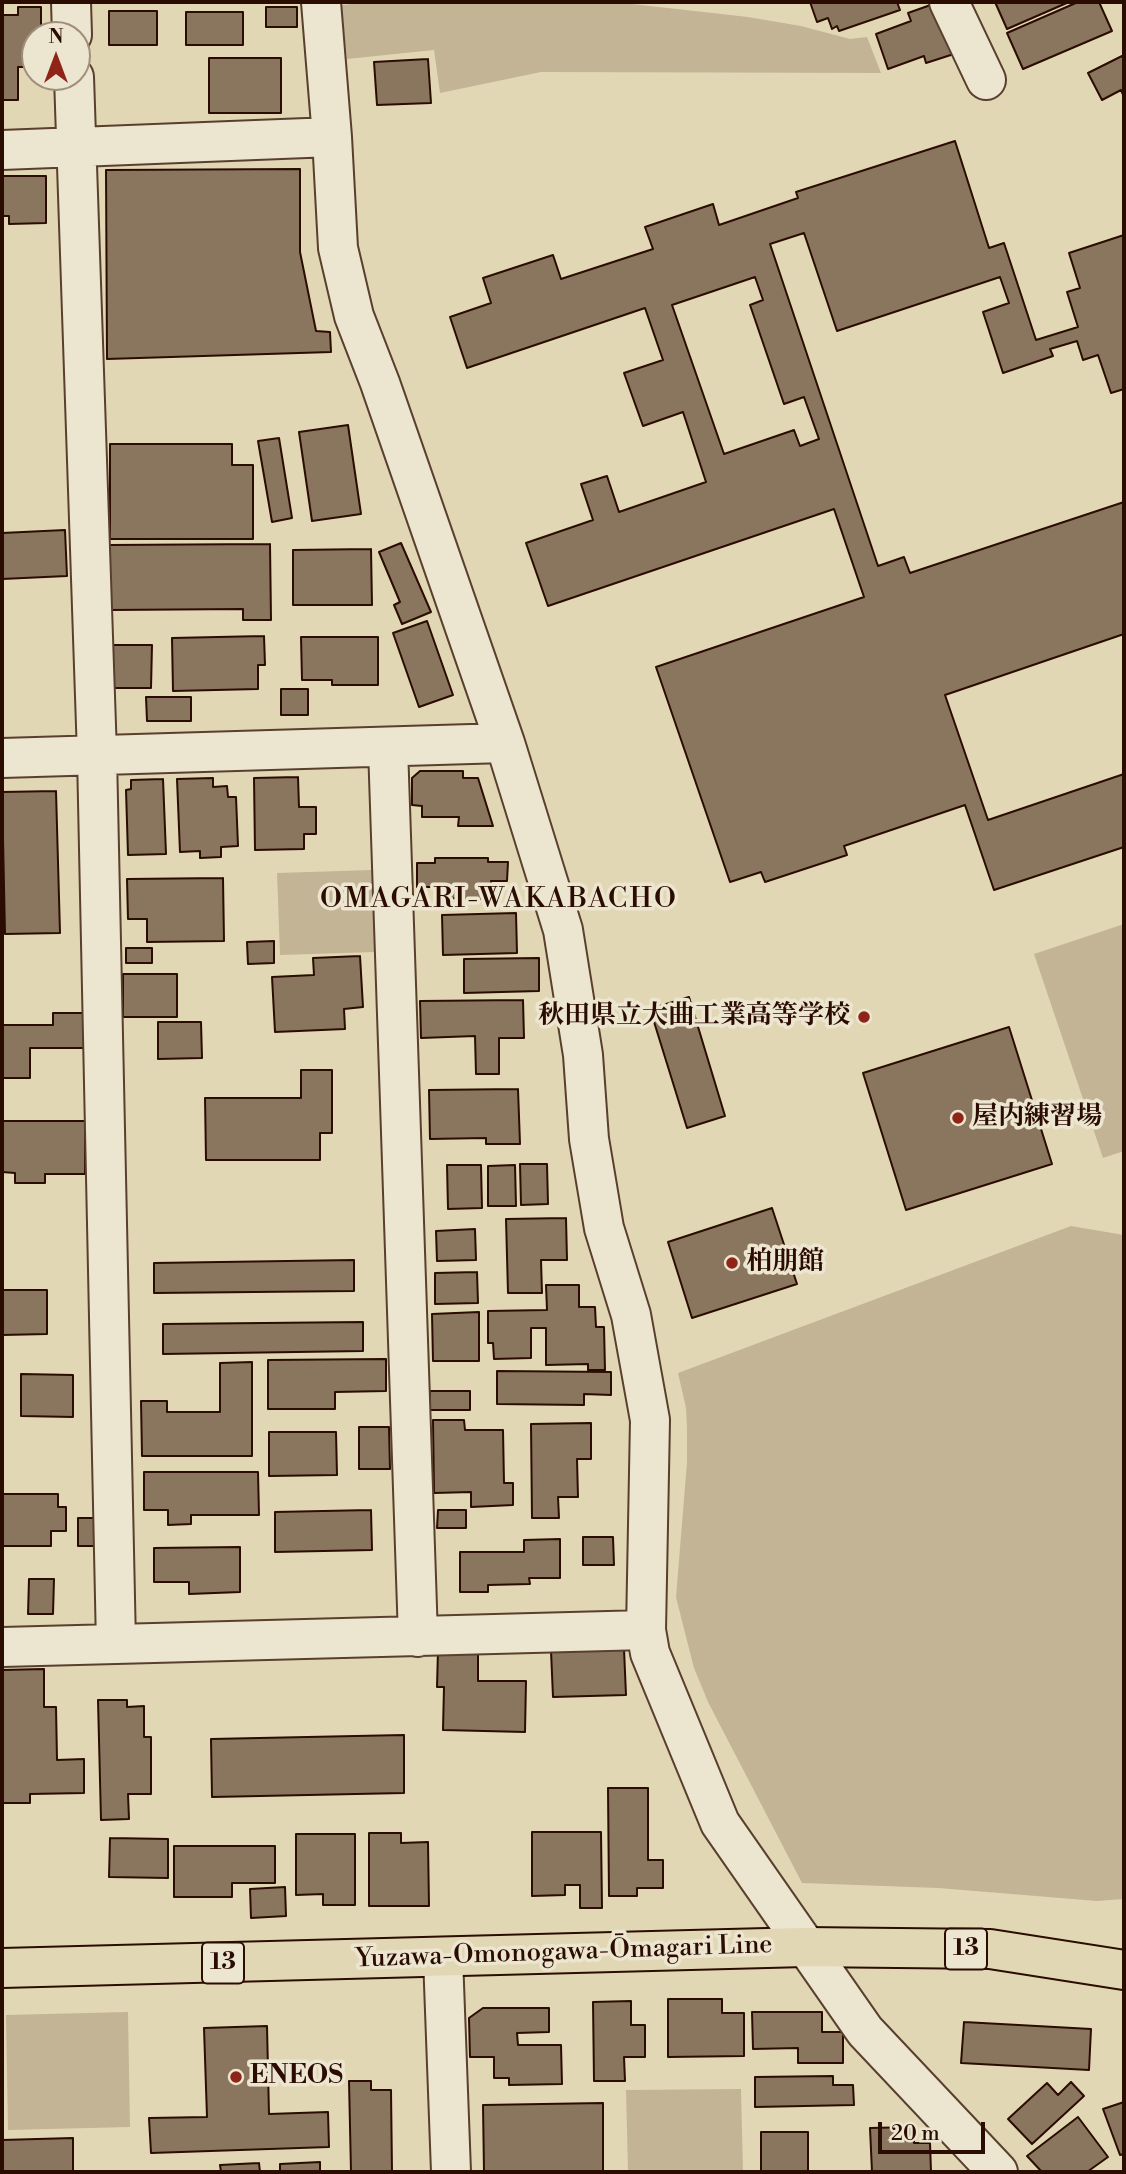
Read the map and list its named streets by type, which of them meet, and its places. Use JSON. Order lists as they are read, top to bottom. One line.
{"streets":{"main road":["13","Yuzawa-Omonogawa-Ōmagari Line"]},"districts":["OMAGARI-WAKABACHO"],"places":["秋田県立大曲工業高等学校","屋内練習場","柏朋館","ENEOS"],"scale_bar":"20 m","north":"top"}
